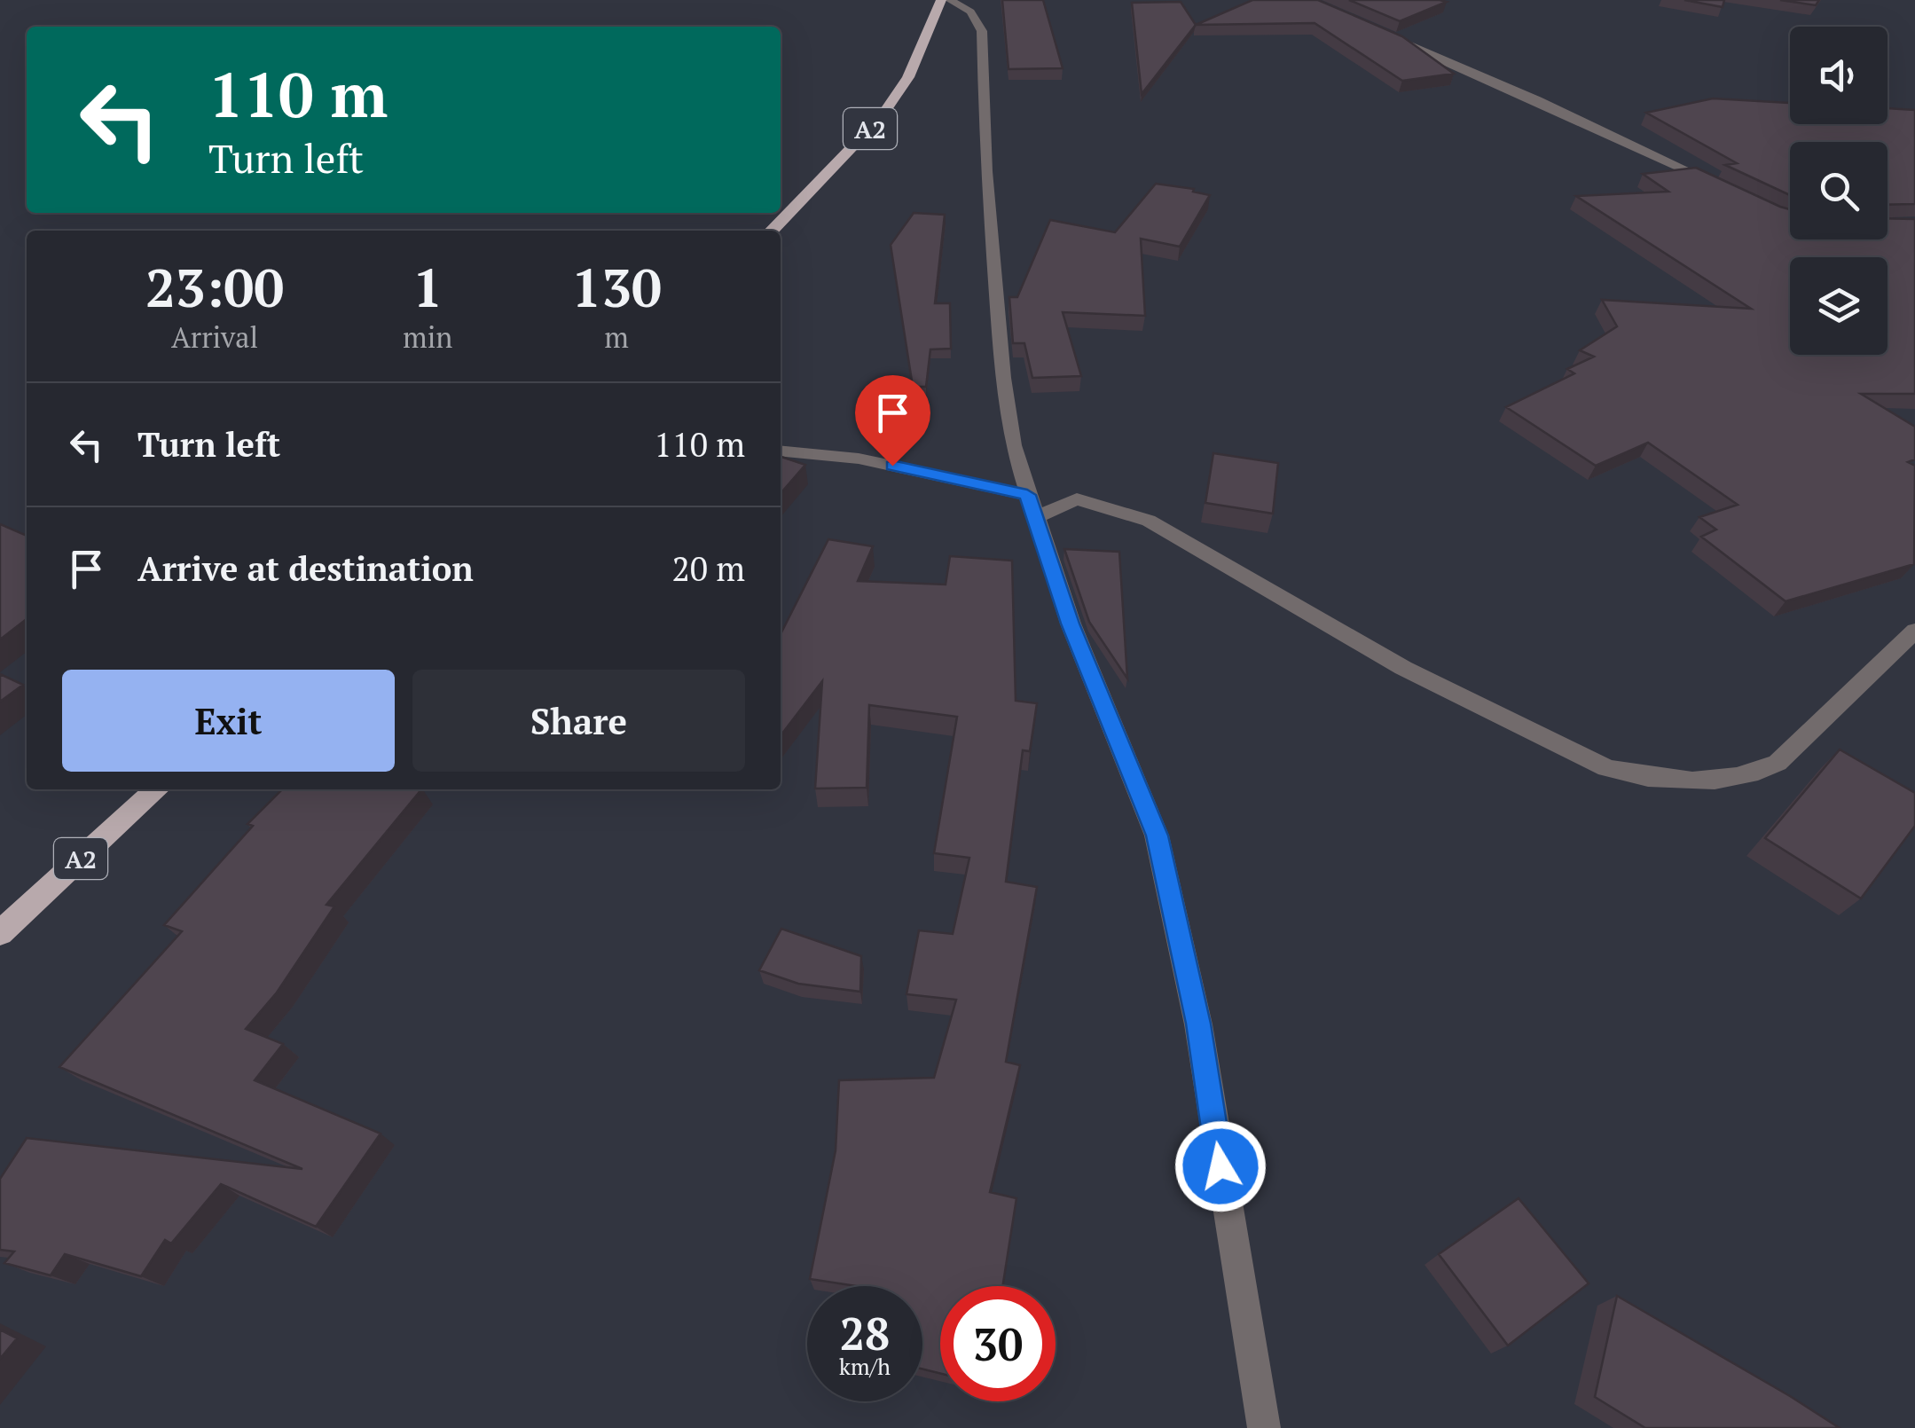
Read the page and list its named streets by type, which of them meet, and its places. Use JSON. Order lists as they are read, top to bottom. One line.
{"streets":{"highway":["A2"]},"page":{"turn":["110 m","Turn left"],"eta":["23:00","Arrival","1","min","130","m"],"list":[{"name":"Turn left","value":"110 m"},{"name":"Arrive at destination","value":"20 m"}],"buttons":["Exit","Share"],"speed":"28 km/h","limit":"30"}}
